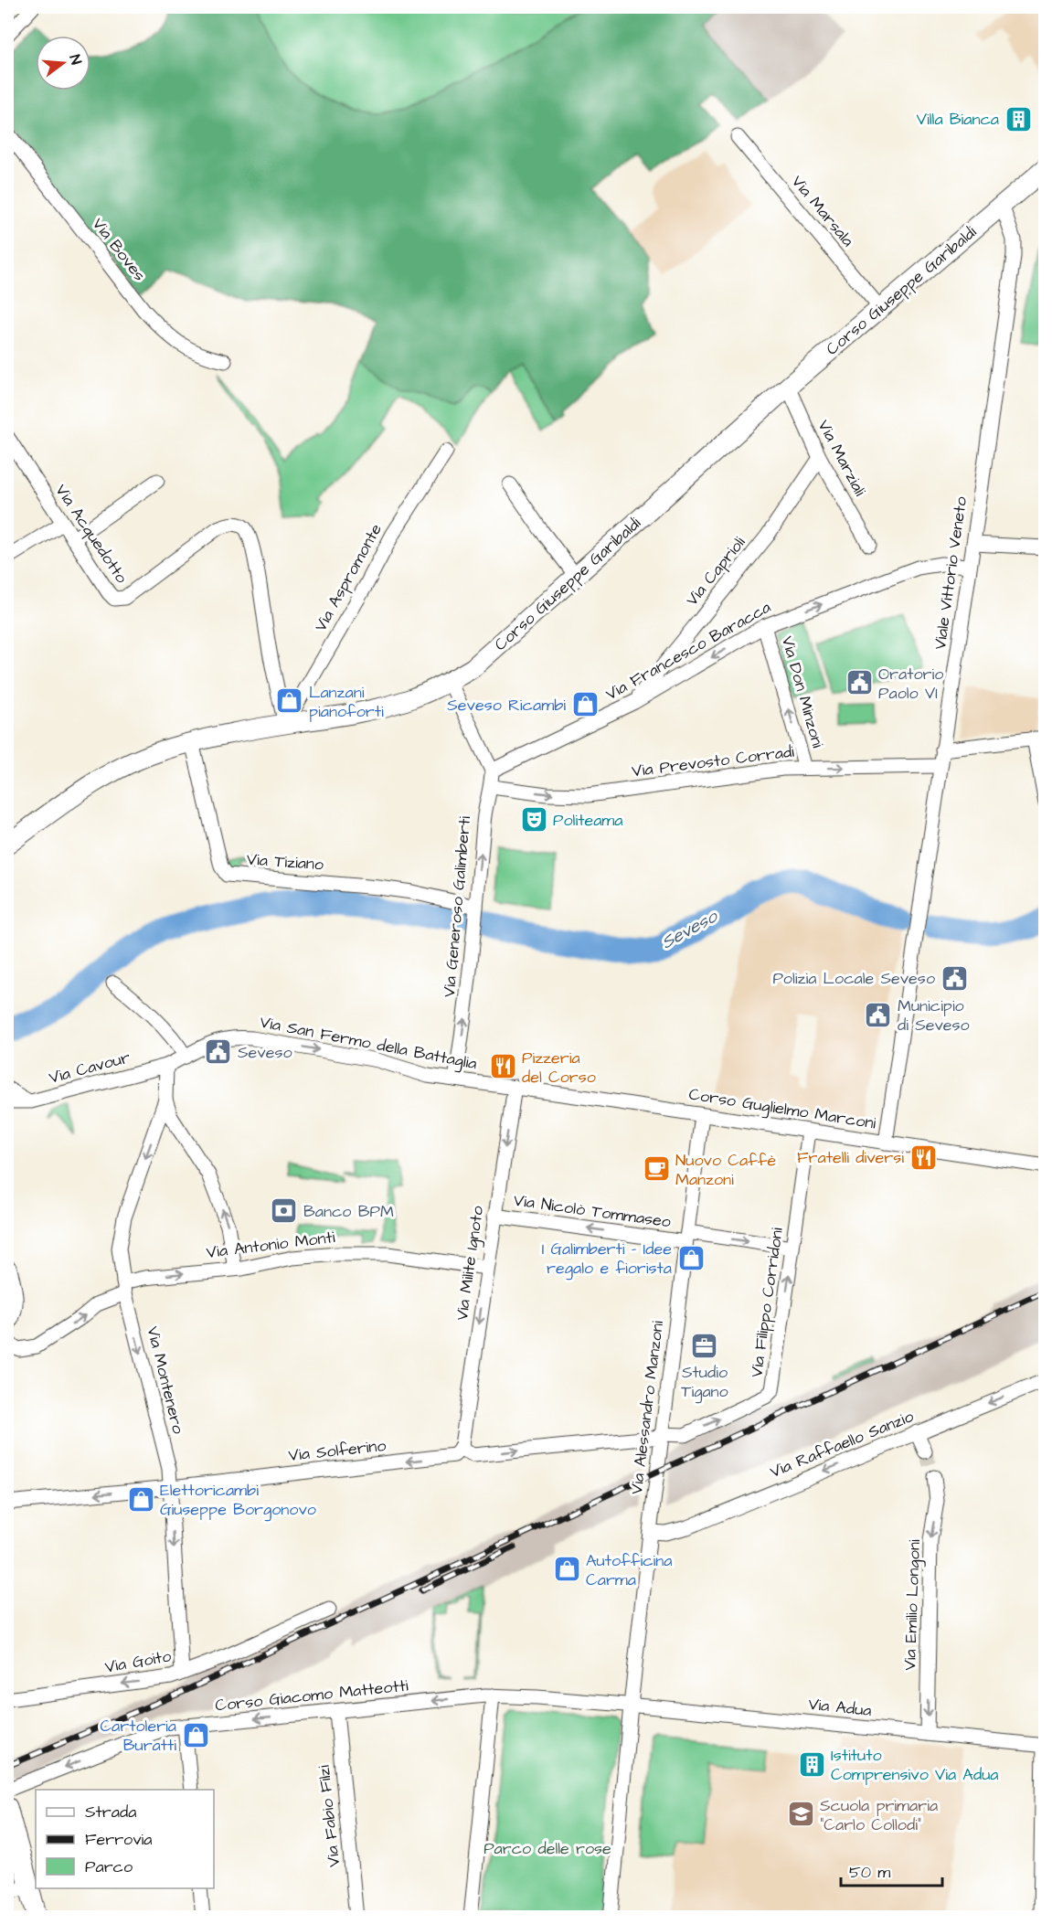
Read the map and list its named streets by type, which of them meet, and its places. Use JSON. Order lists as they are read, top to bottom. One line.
{"streets":{"main road":["Corso Giuseppe Garibaldi"],"street":["Via Marsala","Via Boves","Via Marziali","Via Acquedotto","Via Caprioli","Viale Vittorio Veneto","Via Aspromonte","Via Francesco Baracca","Via Don Minzoni","Via Prevosto Corradi","Via Tiziano","Via Generoso Galimberti","Via San Fermo della Battaglia","Via Cavour","Corso Guglielmo Marconi","Via Nicolò Tommaseo","Via Antonio Monti","Via Milite Ignoto","Via Filippo Corridoni","Via Montenero","Via Alessandro Manzoni","Via Raffaello Sanzio","Via Solferino","Via Emilio Longoni","Via Goito","Corso Giacomo Matteotti","Via Adua","Via Fabio Filzi"]},"crossings":[["Via Marsala","Corso Giuseppe Garibaldi"],["Corso Giuseppe Garibaldi","Via Marziali"],["Corso Giuseppe Garibaldi","Via Acquedotto"],["Corso Giuseppe Garibaldi","Viale Vittorio Veneto"],["Corso Giuseppe Garibaldi","Via Aspromonte"],["Corso Giuseppe Garibaldi","Via Tiziano"],["Corso Giuseppe Garibaldi","Via Generoso Galimberti"],["Via Marziali","Via Caprioli"],["Via Acquedotto","Via Aspromonte"],["Via Caprioli","Via Francesco Baracca"],["Viale Vittorio Veneto","Via Francesco Baracca"],["Viale Vittorio Veneto","Via Prevosto Corradi"],["Viale Vittorio Veneto","Corso Guglielmo Marconi"],["Via Francesco Baracca","Via Don Minzoni"],["Via Francesco Baracca","Via Generoso Galimberti"],["Via Don Minzoni","Via Prevosto Corradi"],["Via Prevosto Corradi","Via Generoso Galimberti"],["Via Tiziano","Via Generoso Galimberti"],["Via Generoso Galimberti","Via San Fermo della Battaglia"],["Via San Fermo della Battaglia","Via Cavour"],["Via San Fermo della Battaglia","Corso Guglielmo Marconi"],["Via San Fermo della Battaglia","Via Milite Ignoto"],["Corso Guglielmo Marconi","Via Milite Ignoto"],["Corso Guglielmo Marconi","Via Filippo Corridoni"],["Corso Guglielmo Marconi","Via Alessandro Manzoni"],["Via Nicolò Tommaseo","Via Milite Ignoto"],["Via Nicolò Tommaseo","Via Filippo Corridoni"],["Via Nicolò Tommaseo","Via Alessandro Manzoni"],["Via Antonio Monti","Via Milite Ignoto"],["Via Antonio Monti","Via Montenero"],["Via Milite Ignoto","Via Solferino"],["Via Filippo Corridoni","Via Alessandro Manzoni"],["Via Montenero","Via Solferino"],["Via Montenero","Via Goito"],["Via Alessandro Manzoni","Via Raffaello Sanzio"],["Via Alessandro Manzoni","Corso Giacomo Matteotti"],["Via Alessandro Manzoni","Via Adua"],["Via Emilio Longoni","Via Adua"],["Corso Giacomo Matteotti","Via Adua"],["Corso Giacomo Matteotti","Via Fabio Filzi"]],"one_way":["Via Don Minzoni","Via Prevosto Corradi","Via Generoso Galimberti","Via San Fermo della Battaglia","Via Antonio Monti","Via Milite Ignoto","Via Filippo Corridoni","Via Raffaello Sanzio","Via Solferino","Via Emilio Longoni","Via Goito","Corso Giacomo Matteotti"],"water":["Seveso"],"parks":["Parco delle rose"],"places":{"building":["Villa Bianca","Istituto Comprensivo Via Adua"],"public building":["Oratorio Paolo VI","Polizia Locale Seveso","Municipio di Seveso","Seveso"],"shop":["Lanzani pianoforti","Seveso Ricambi","I Galimberti - Idee regalo e fiorista","Elettoricambi Giuseppe Borgonovo","Autofficina Carma","Cartoleria Buratti"],"theatre":["Politeama"],"restaurant":["Pizzeria del Corso","Fratelli diversi"],"cafe":["Nuovo Caffè Manzoni"],"bank":["Banco BPM"],"office":["Studio Tigano"],"school or university":["Scuola primaria \"Carlo Collodi\""]},"legend":["Strada","Ferrovia","Parco"],"scale_bar":"50 m","north":"right"}
